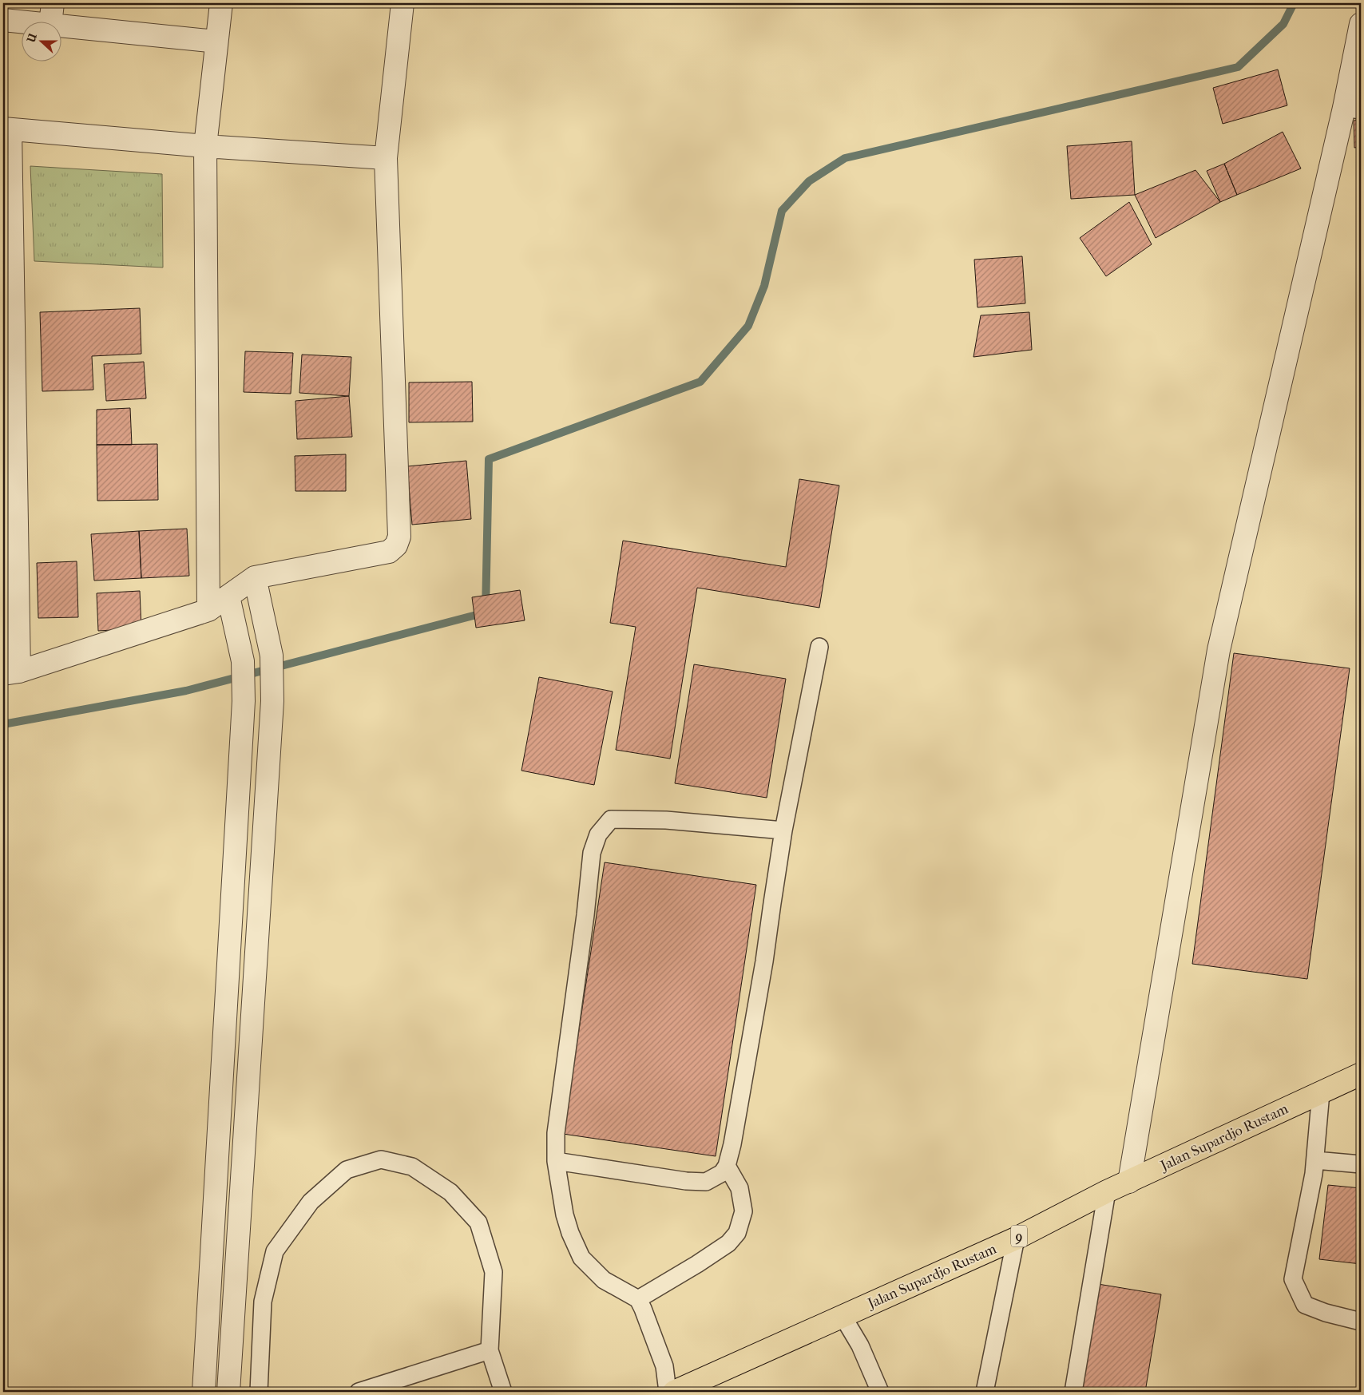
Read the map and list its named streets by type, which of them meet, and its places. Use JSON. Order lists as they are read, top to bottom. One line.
{"streets":{"highway":["Jalan Supardjo Rustam","9"]},"north":"left"}
